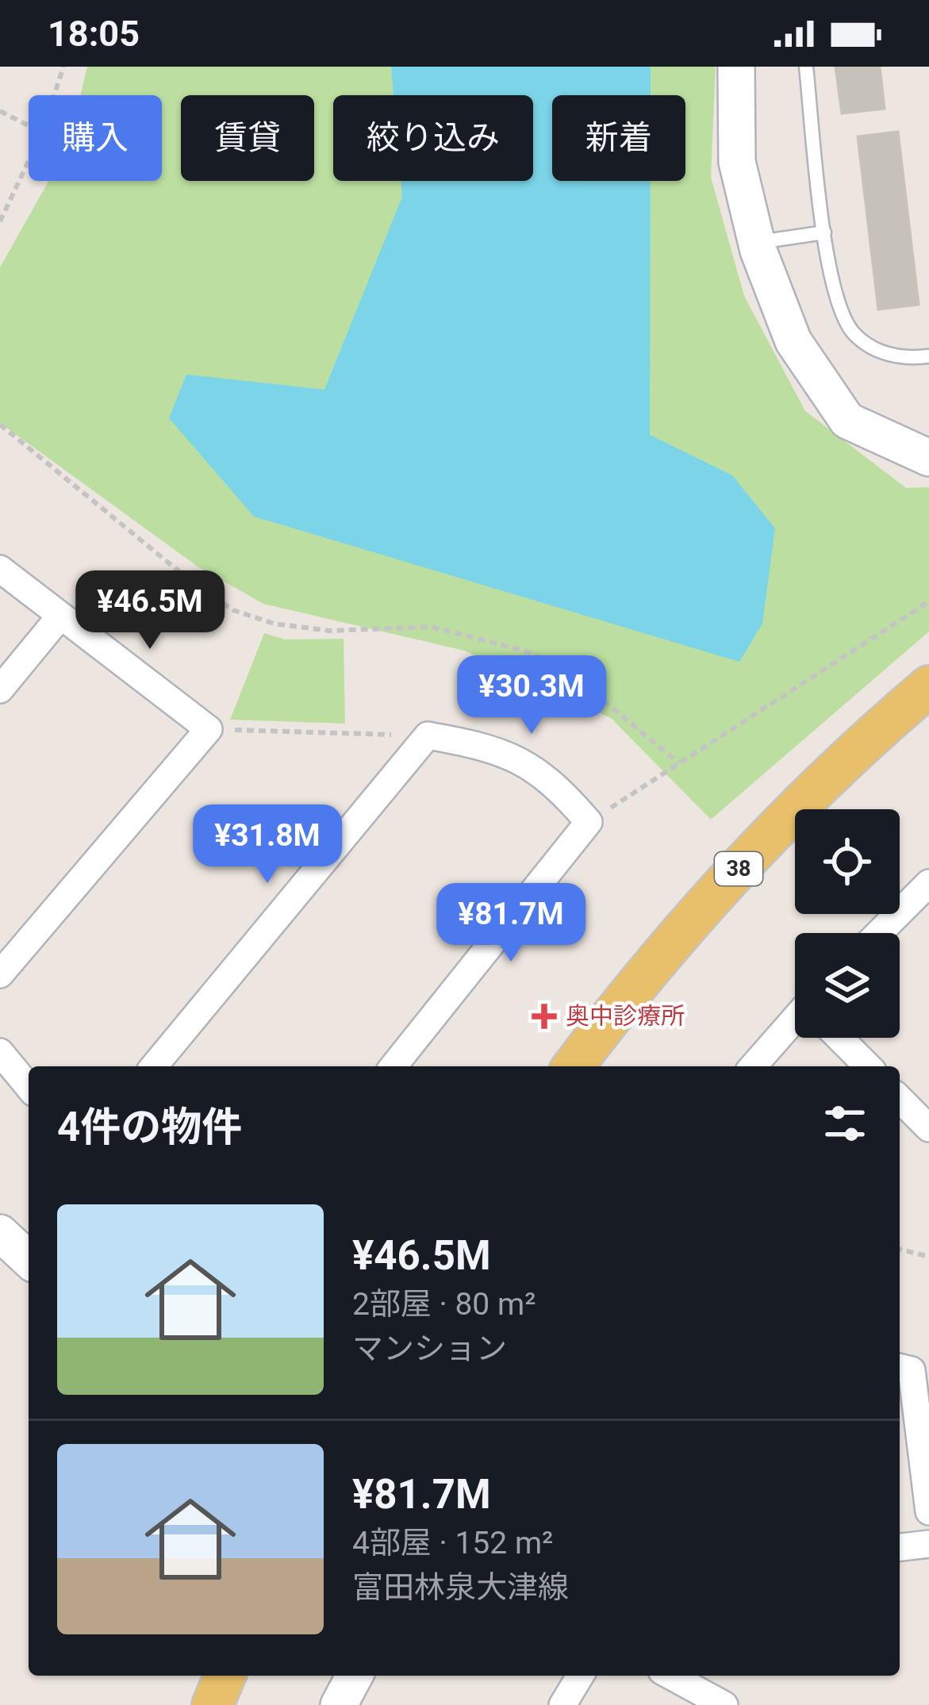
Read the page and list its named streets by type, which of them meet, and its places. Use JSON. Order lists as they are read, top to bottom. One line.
{"streets":{"main road":["38"]},"places":{"health":["奥中診療所"]},"page":{"status":"18:05","chip":["購入","賃貸","絞り込み","新着"],"price":["¥46.5M","¥30.3M","¥31.8M","¥81.7M"],"heading":"4件の物件","list":[{"name":"¥46.5M","note":"2部屋 · 80 m² · マンション"},{"name":"¥81.7M","note":"4部屋 · 152 m² · 富田林泉大津線"}]}}
